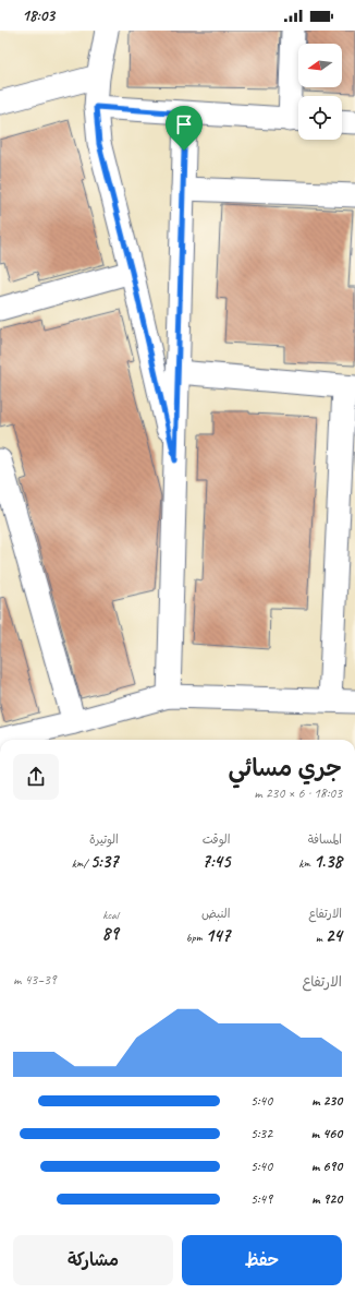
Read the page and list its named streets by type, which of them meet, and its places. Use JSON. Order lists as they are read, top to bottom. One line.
{"north":"left","page":{"status":"18:03","heading":["جري مسائي","18:03 · 6 × 230 m"],"stats":[["المسافة","1.38 km"],["الوقت","7:45"],["الوتيرة","5:37 /km"],["الارتفاع","24 m"],["النبض","147 bpm"],["kcal","89"]],"chart":["الارتفاع","39–43 m"],"list":[{"name":"230 m","note":"5:40"},{"name":"460 m","note":"5:32"},{"name":"690 m","note":"5:40"},{"name":"920 m","note":"5:49"}],"buttons":["حفظ","مشاركة"]}}
